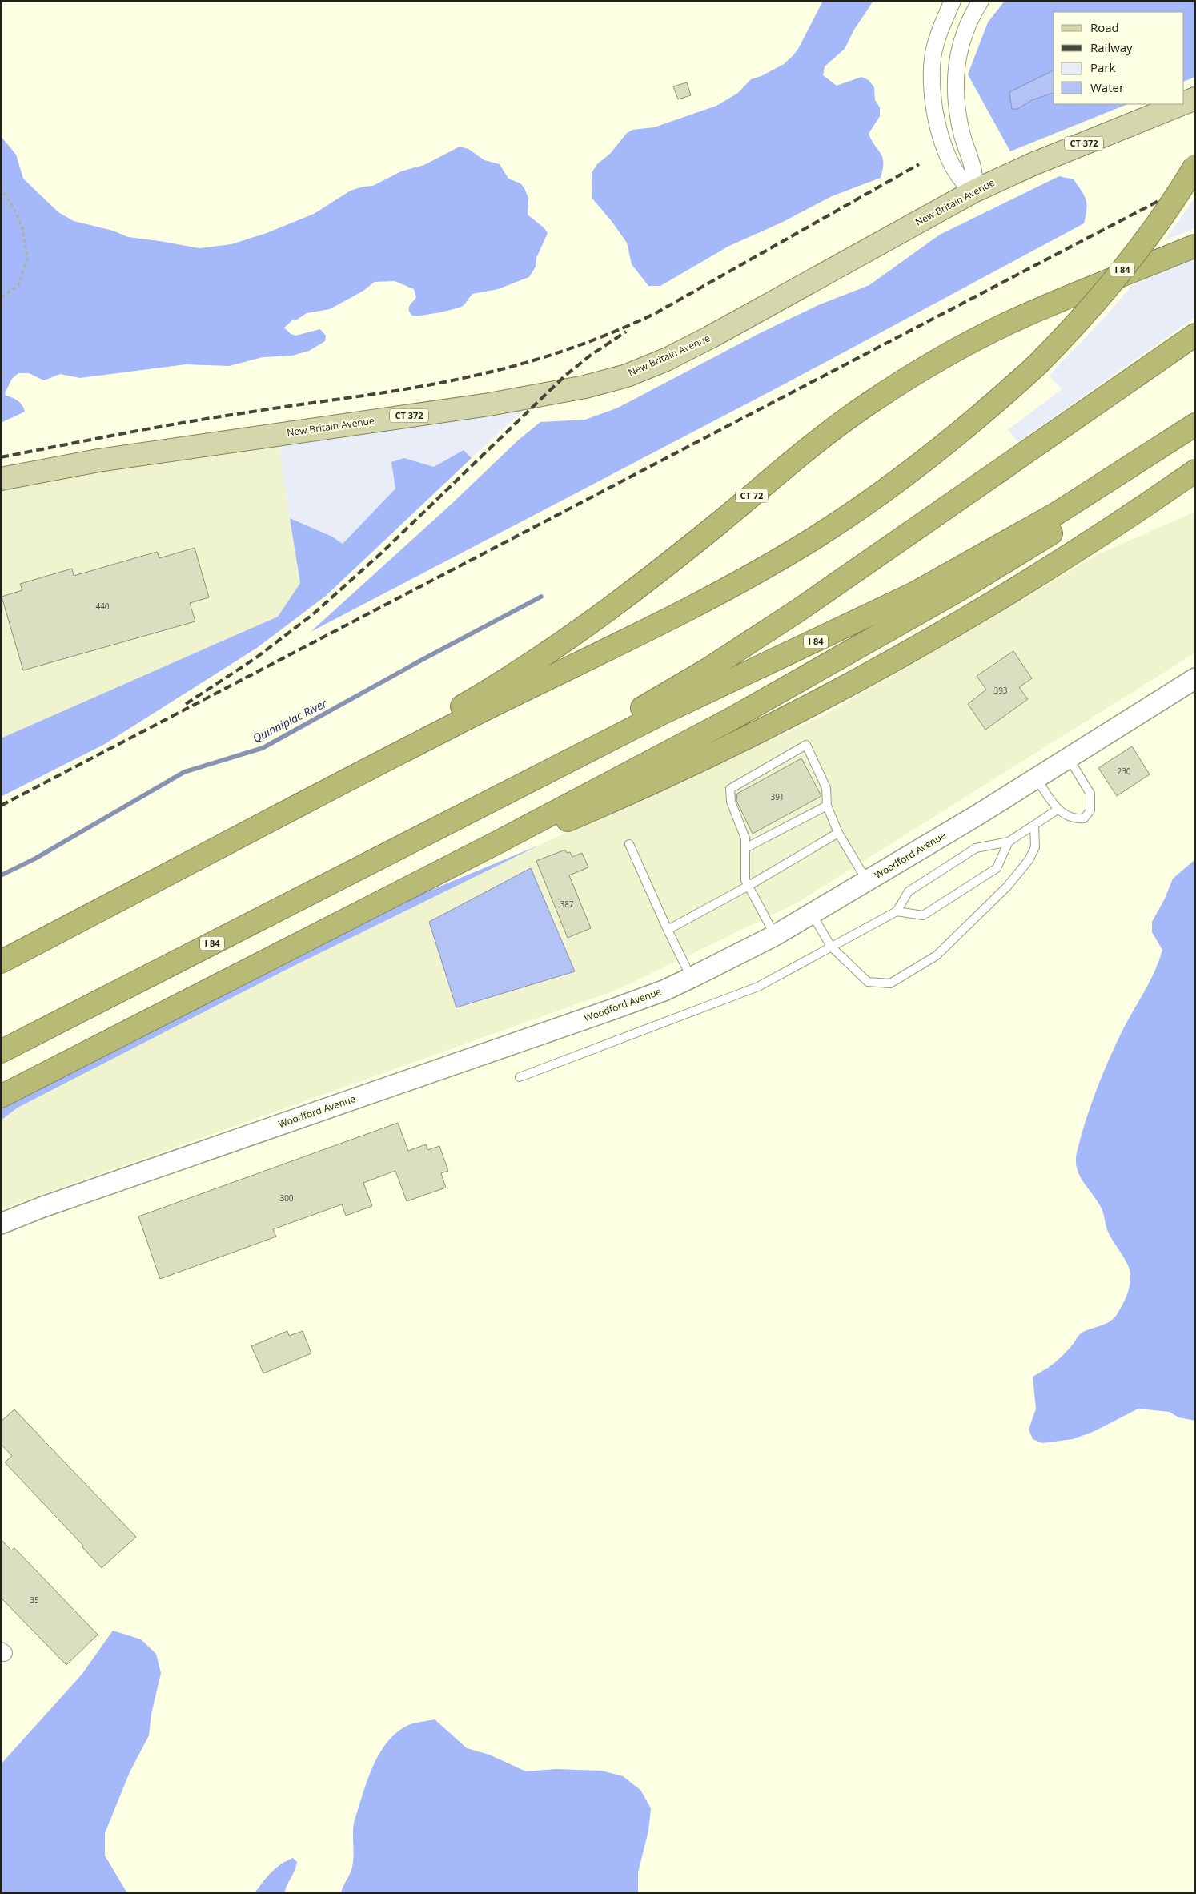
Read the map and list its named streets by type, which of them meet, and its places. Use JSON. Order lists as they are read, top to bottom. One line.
{"streets":{"highway":["I 84","CT 72"],"main road":["CT 372","New Britain Avenue"],"street":["Woodford Avenue"]},"crossings":[["I 84","CT 72"]],"water":["Quinnipiac River"],"house_numbers":["440","393","230","391","387","300","35"],"legend":["Road","Railway","Park","Water"]}
